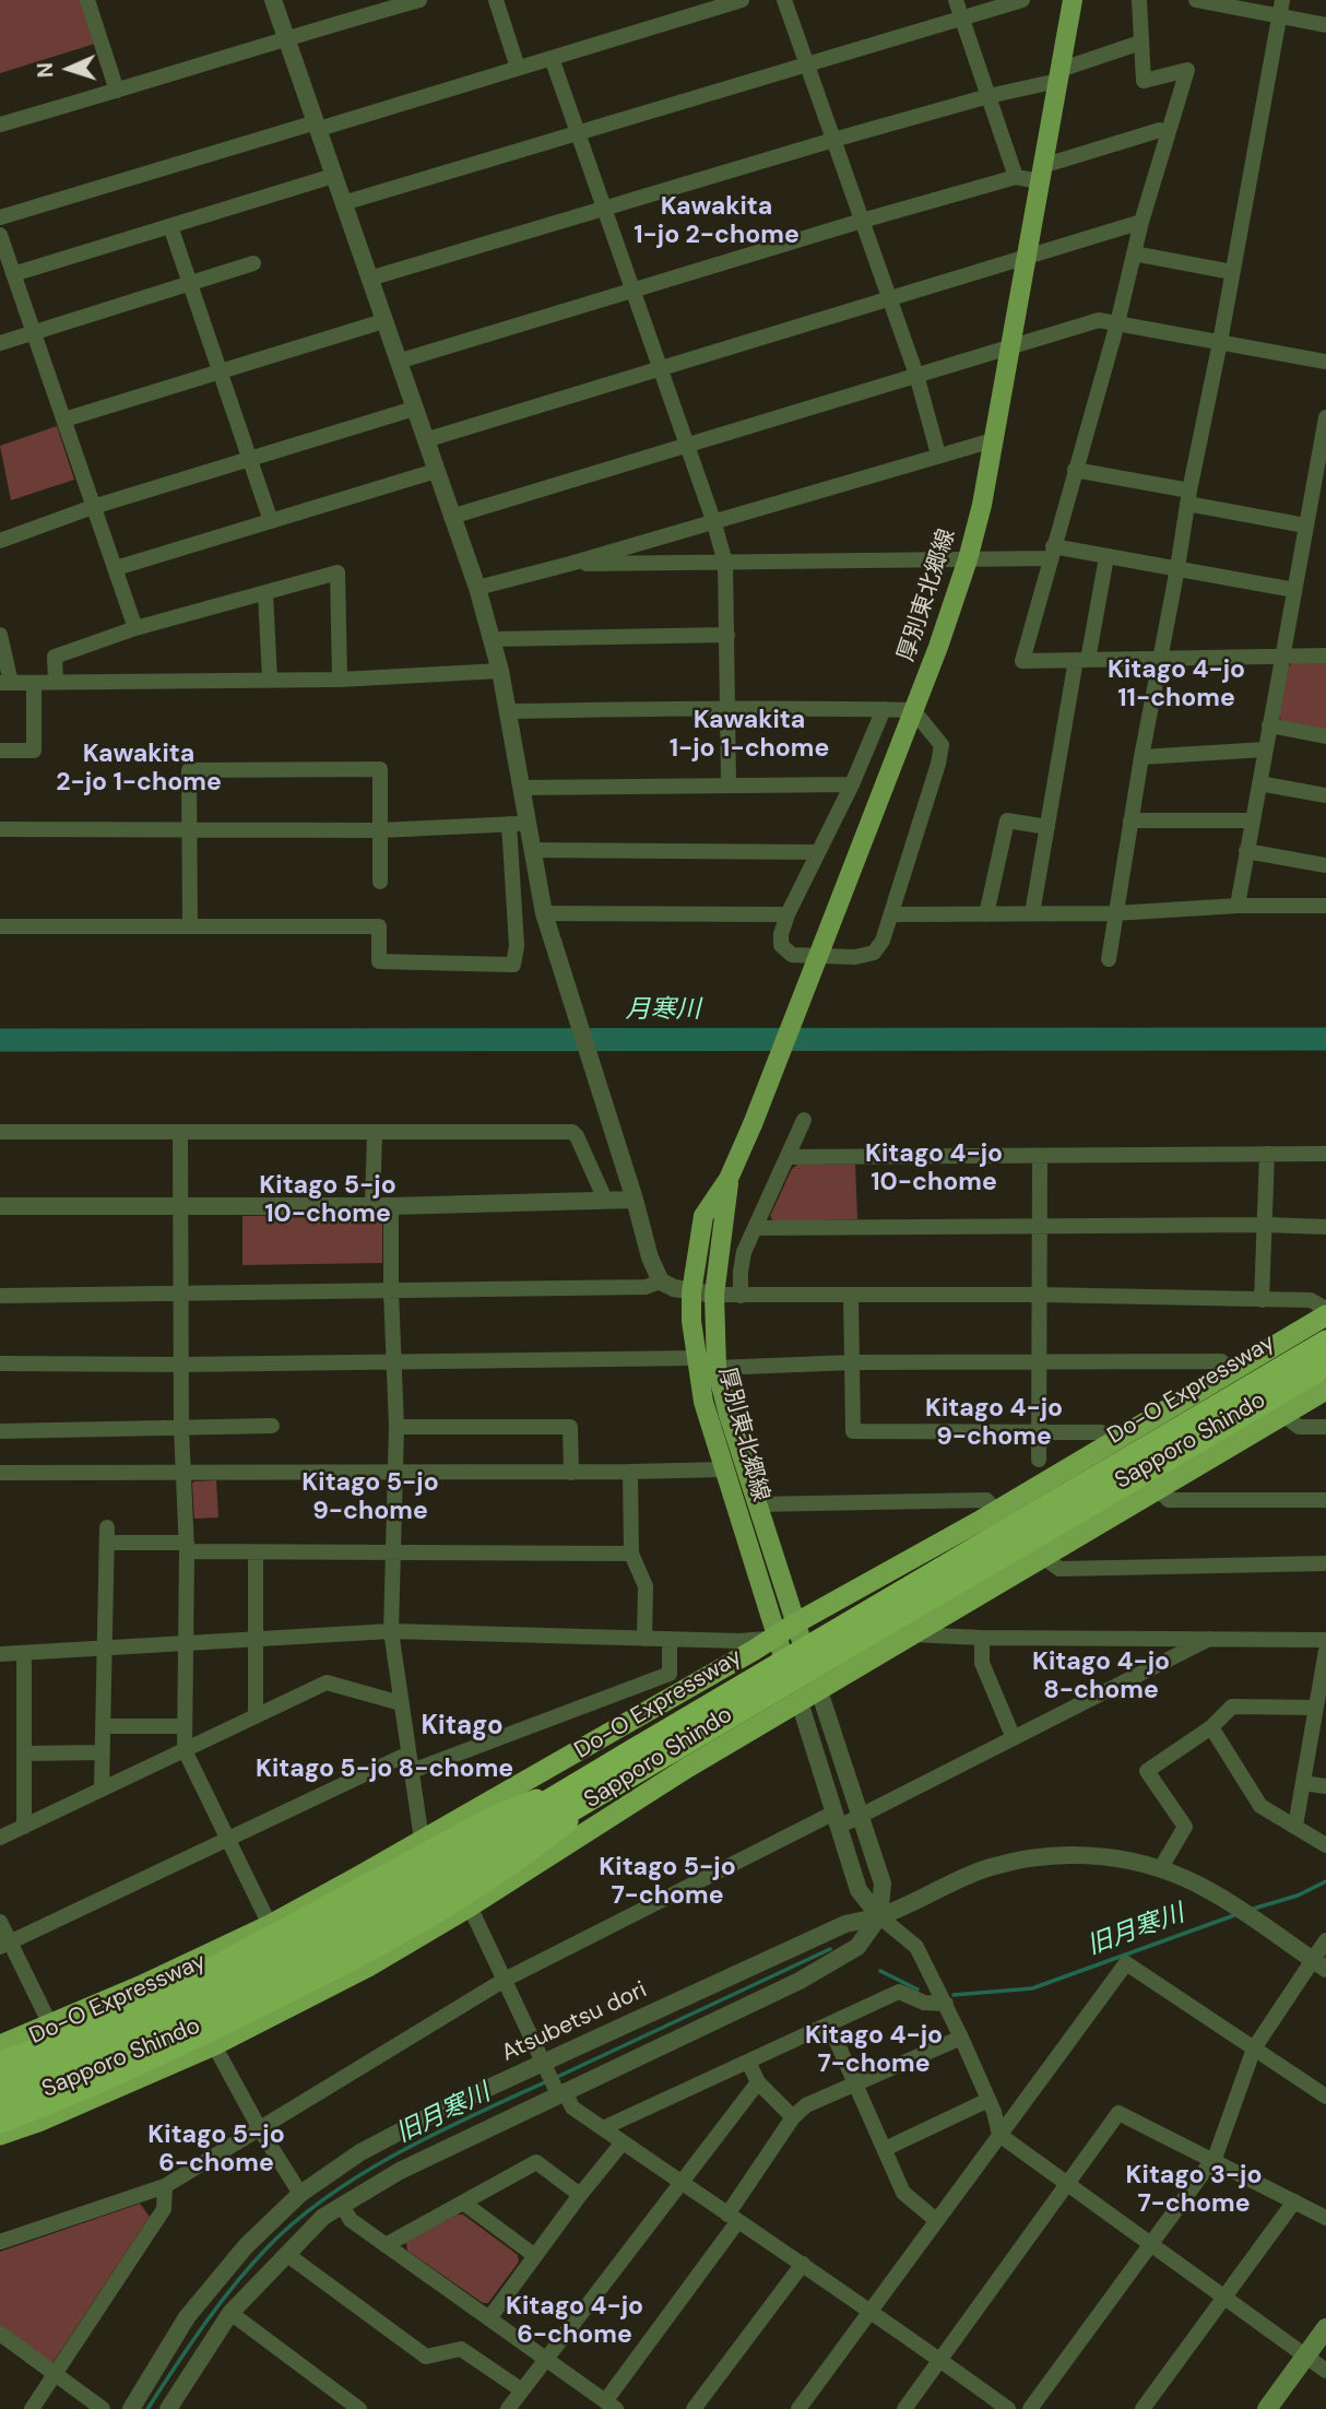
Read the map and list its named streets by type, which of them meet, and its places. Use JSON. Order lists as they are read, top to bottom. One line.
{"streets":{"highway":["Do-O Expressway","Sapporo Shindo"],"main road":["厚別東北郷線"],"street":["Atsubetsu dori"]},"crossings":[["厚別東北郷線","Sapporo Shindo"]],"districts":["Kawakita 1-jo 2-chome","Kitago 4-jo 11-chome","Kawakita 1-jo 1-chome","Kawakita 2-jo 1-chome","Kitago 4-jo 10-chome","Kitago 5-jo 10-chome","Kitago 4-jo 9-chome","Kitago 5-jo 9-chome","Kitago 4-jo 8-chome","Kitago","Kitago 5-jo 8-chome","Kitago 5-jo 7-chome","Kitago 4-jo 7-chome","Kitago 5-jo 6-chome","Kitago 3-jo 7-chome","Kitago 4-jo 6-chome"],"water":["月寒川","旧月寒川"],"north":"left"}
